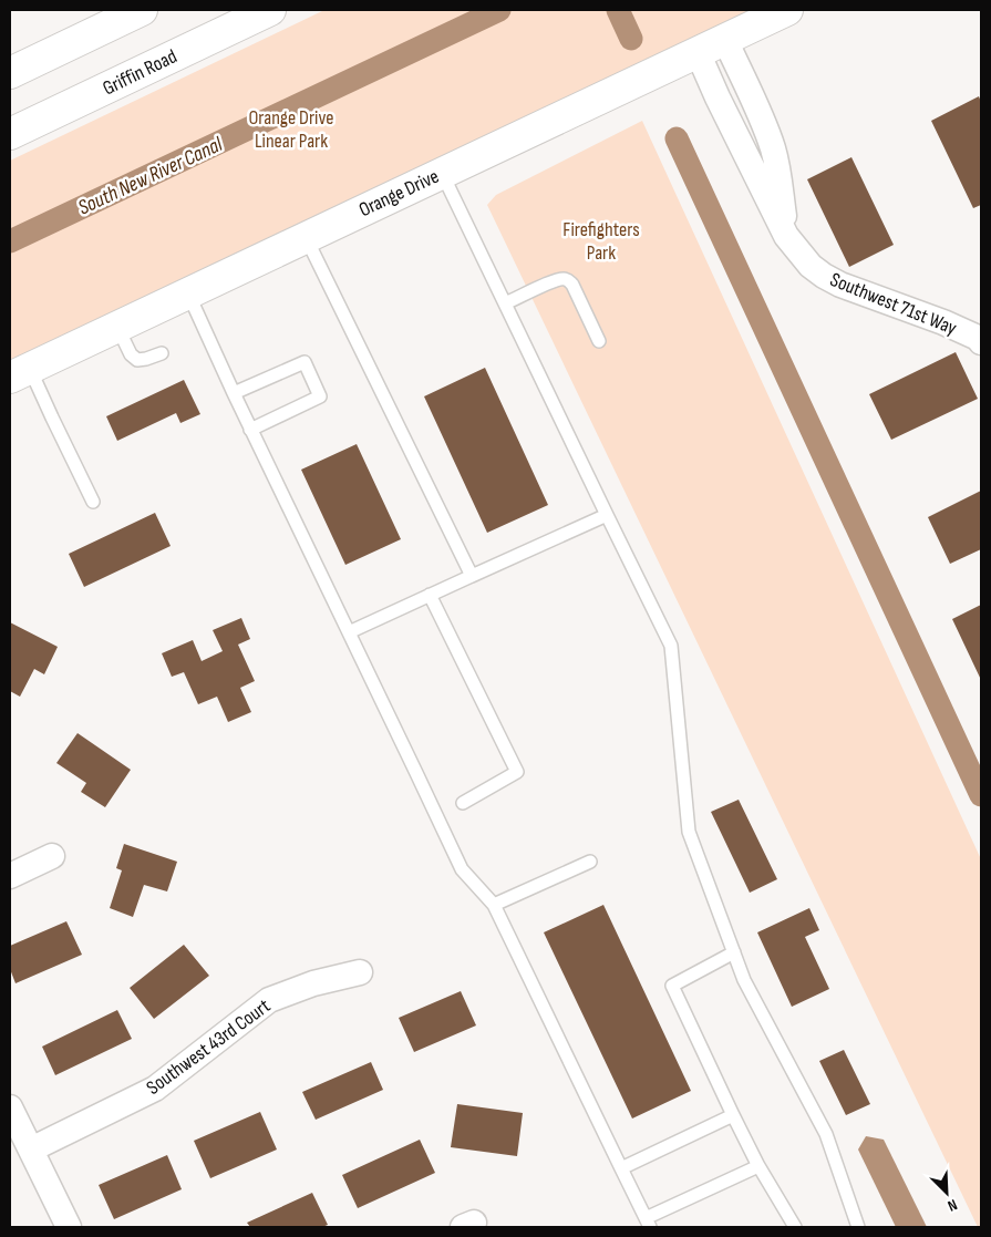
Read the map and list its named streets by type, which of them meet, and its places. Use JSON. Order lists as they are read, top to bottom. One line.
{"streets":{"street":["Griffin Road","Orange Drive","Southwest 71st Way","Southwest 43rd Court"]},"crossings":[["Orange Drive","Southwest 71st Way"]],"water":["South New River Canal"],"parks":["Orange Drive Linear Park","Firefighters Park"],"north":"bottom right"}
